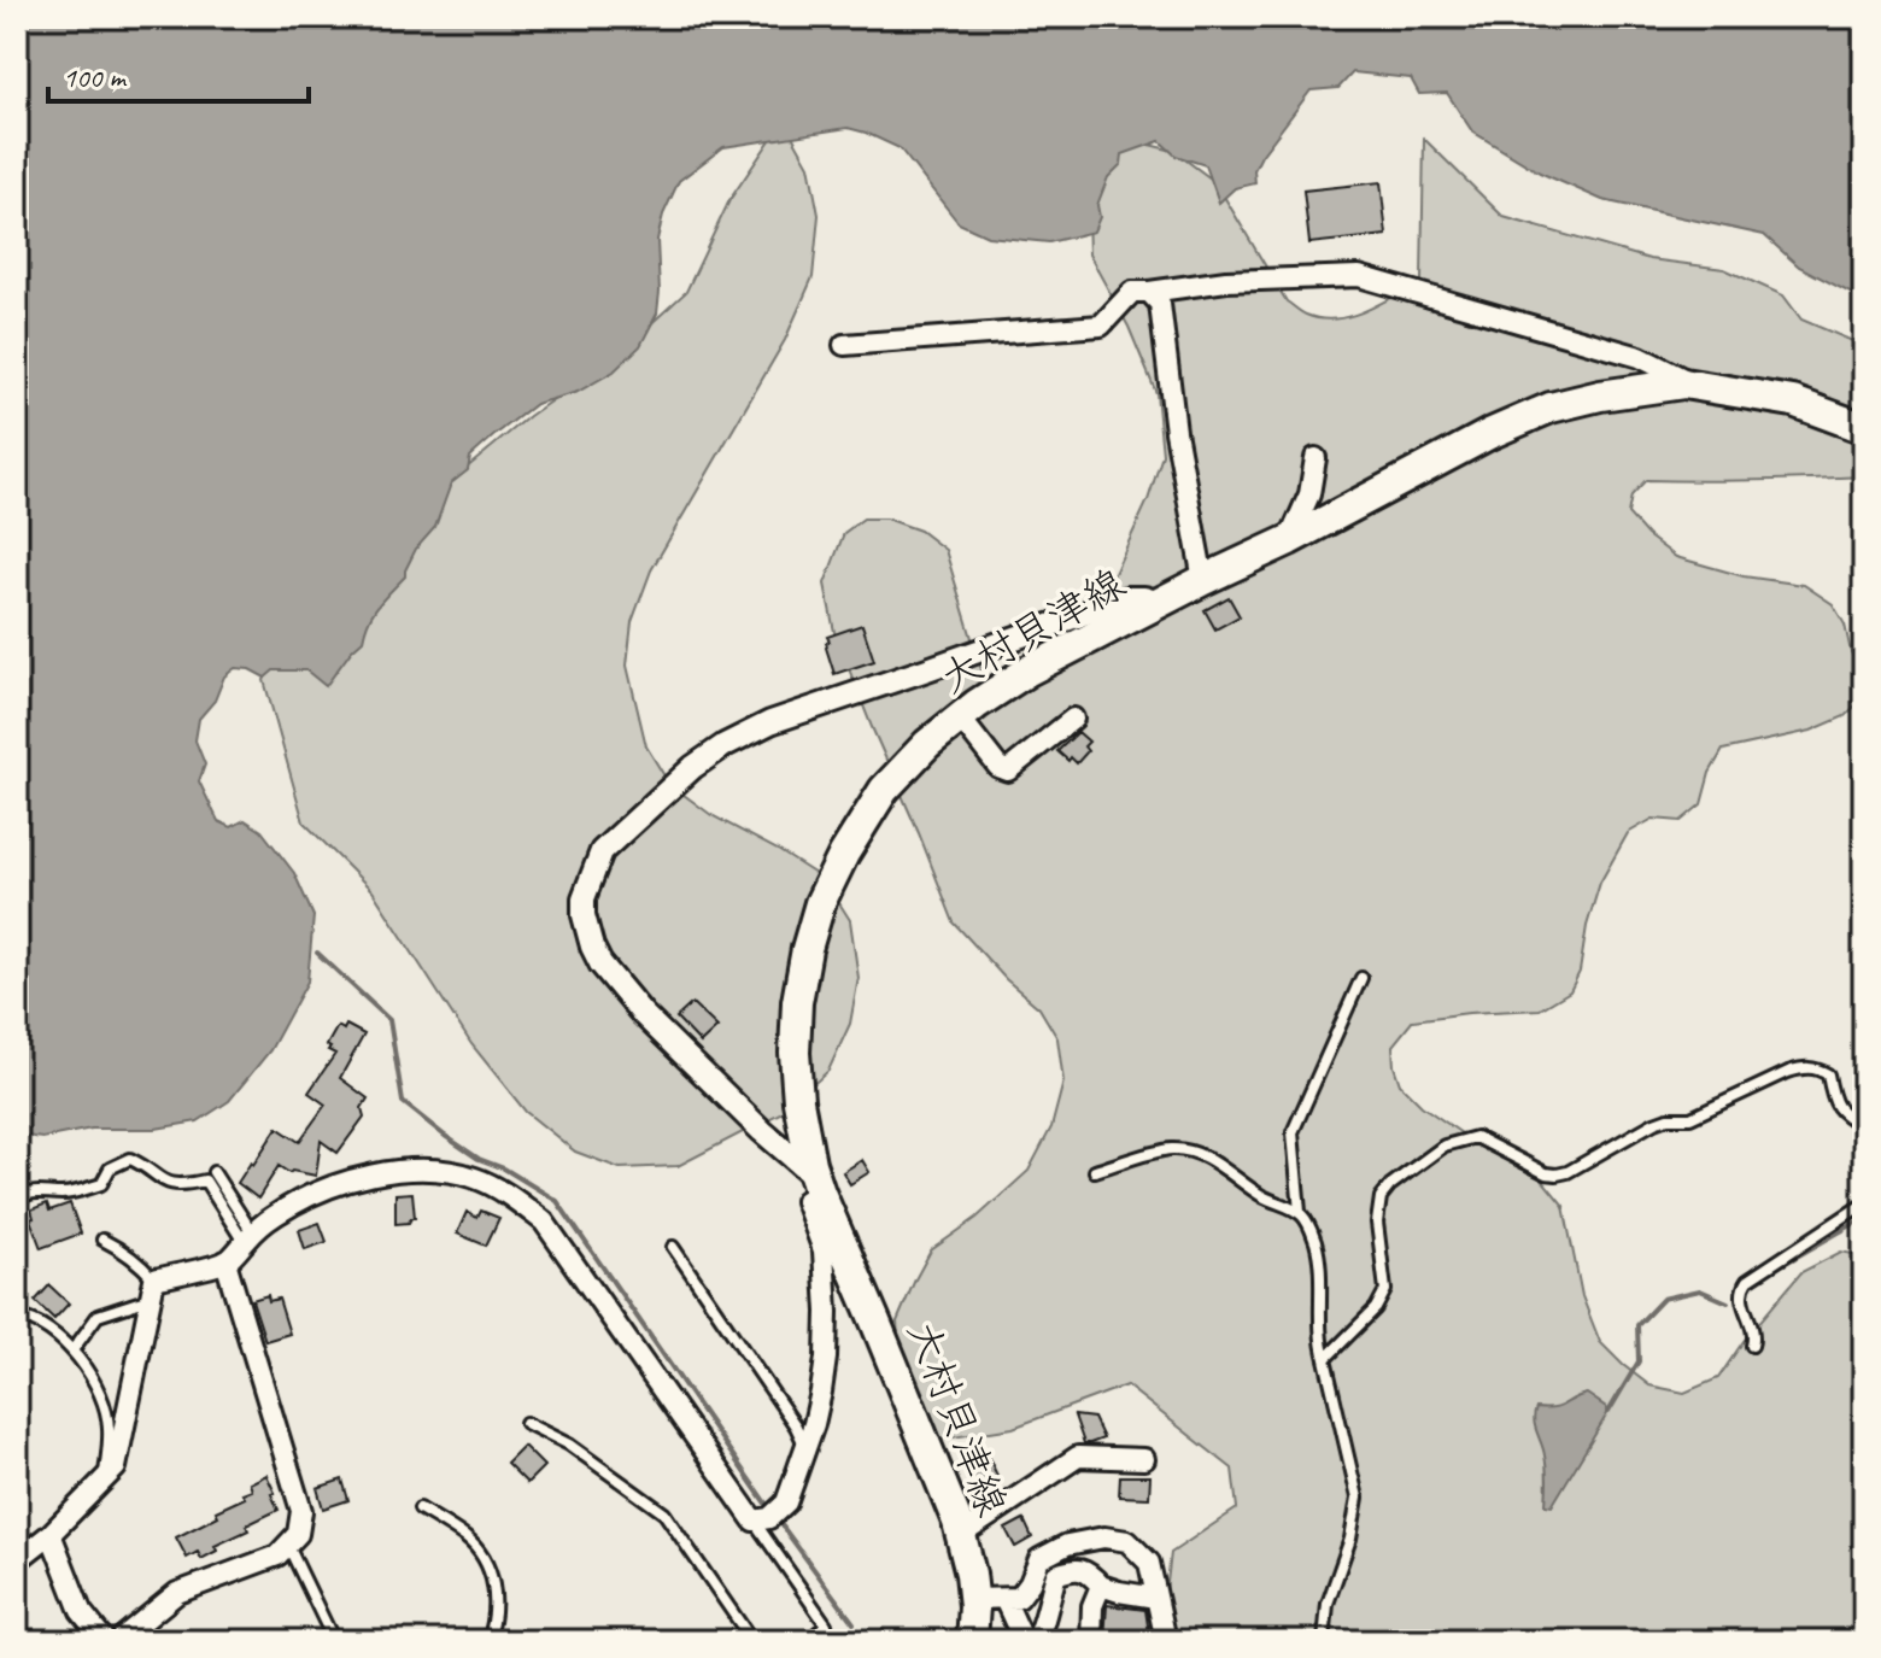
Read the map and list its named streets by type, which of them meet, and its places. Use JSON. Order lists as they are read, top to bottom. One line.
{"streets":{"main road":["大村貝津線"]},"scale_bar":"100 m"}
